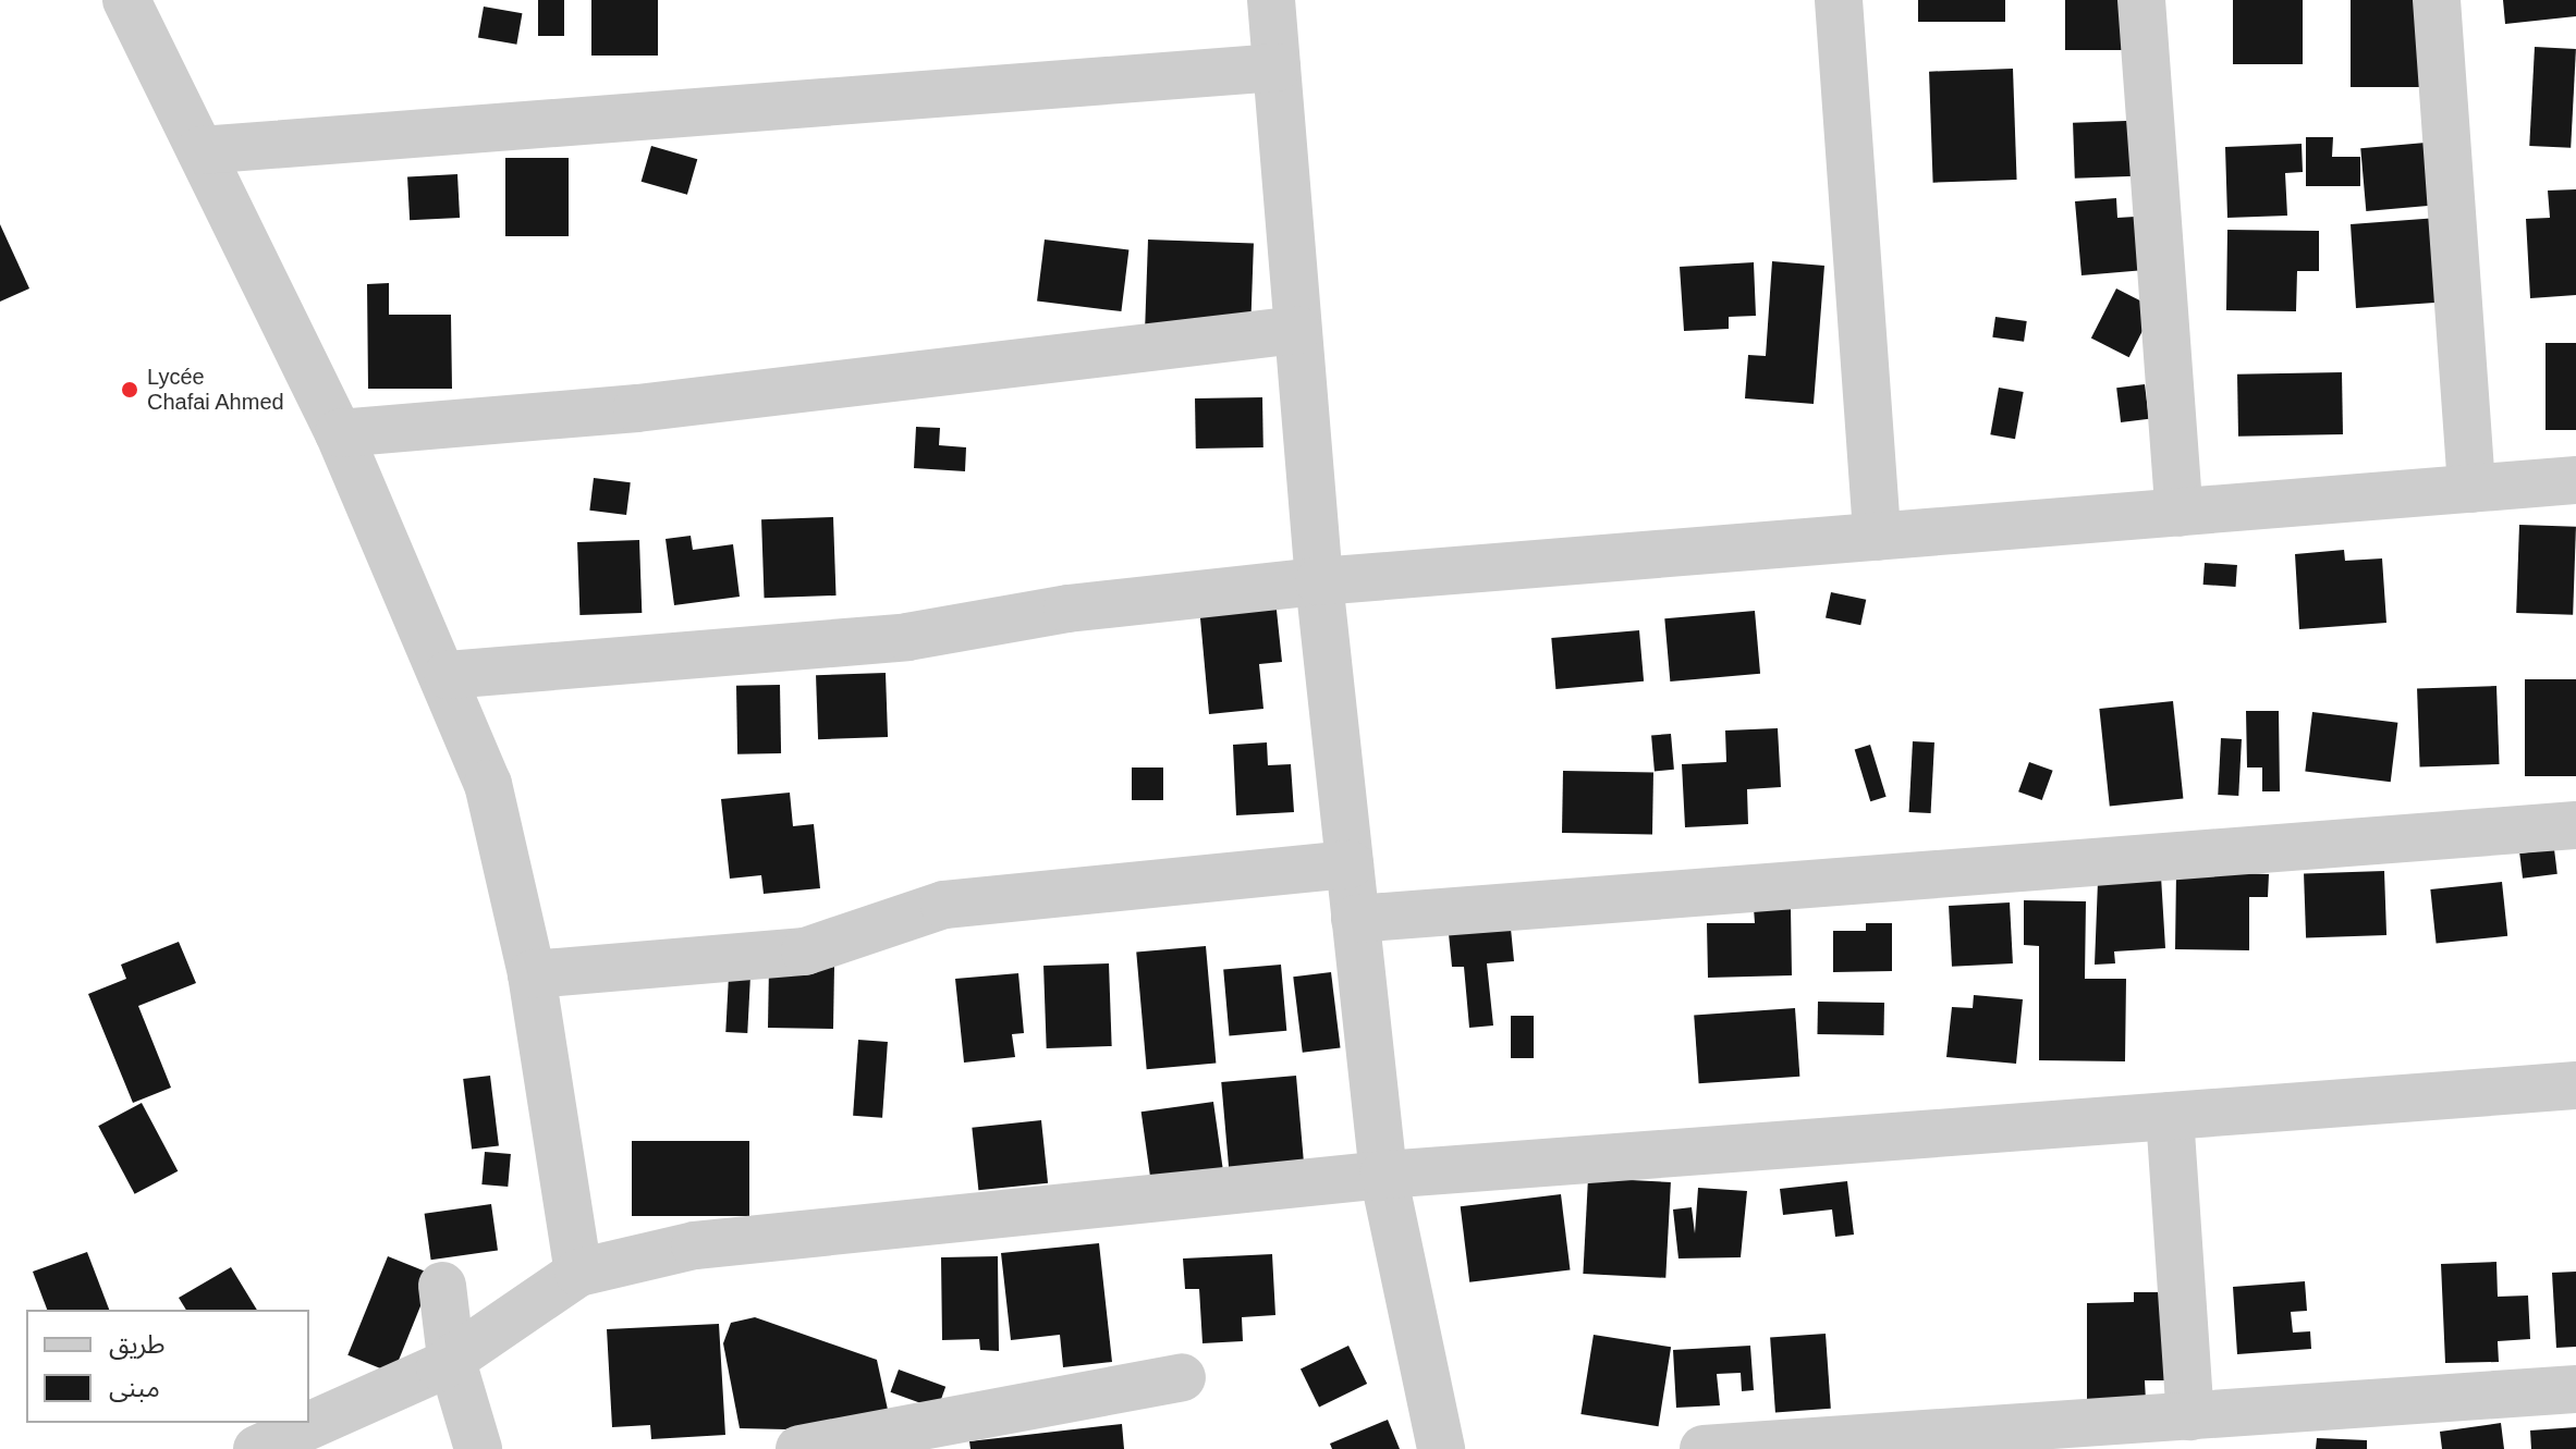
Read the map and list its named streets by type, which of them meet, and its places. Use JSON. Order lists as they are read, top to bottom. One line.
{"places":["Lycée Chafai Ahmed"],"legend":["طريق","مبنى"]}
